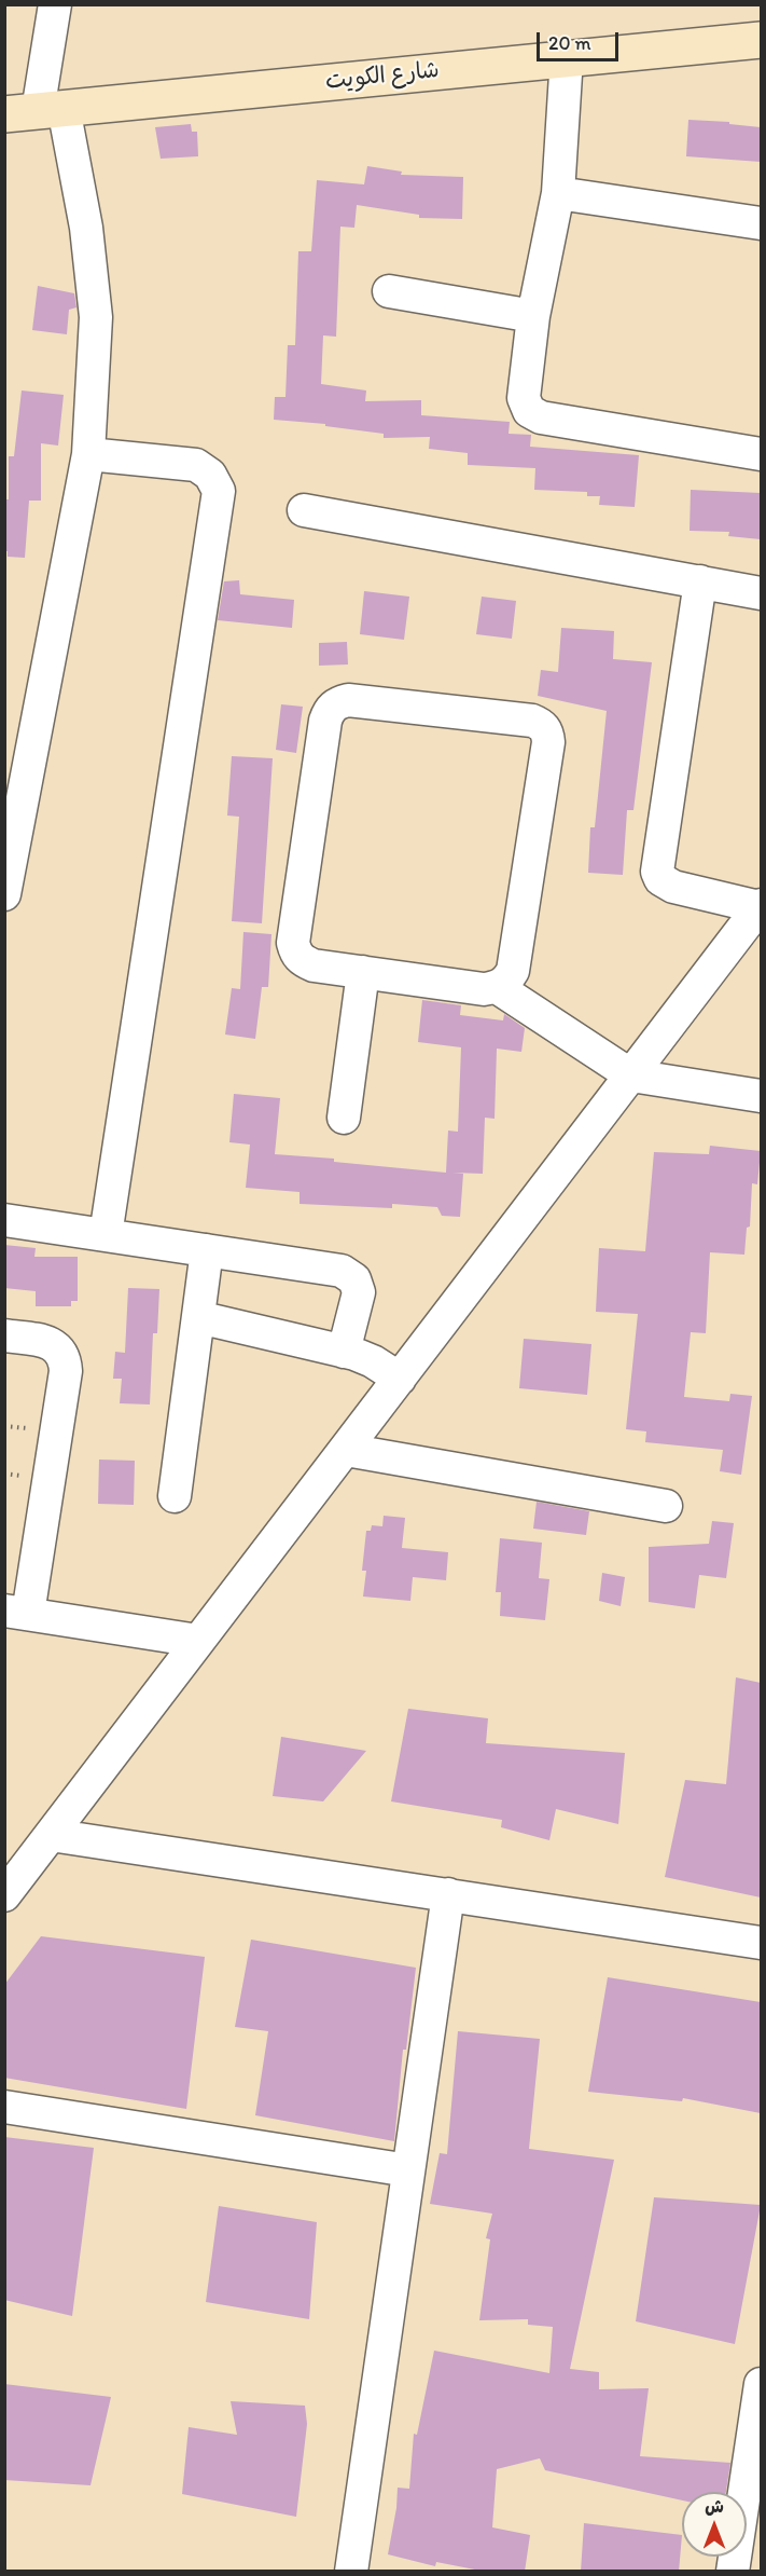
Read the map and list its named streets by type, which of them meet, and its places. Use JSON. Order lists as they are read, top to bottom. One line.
{"streets":{"main road":["شارع الكويت"]},"scale_bar":"20 m","north":"top"}
